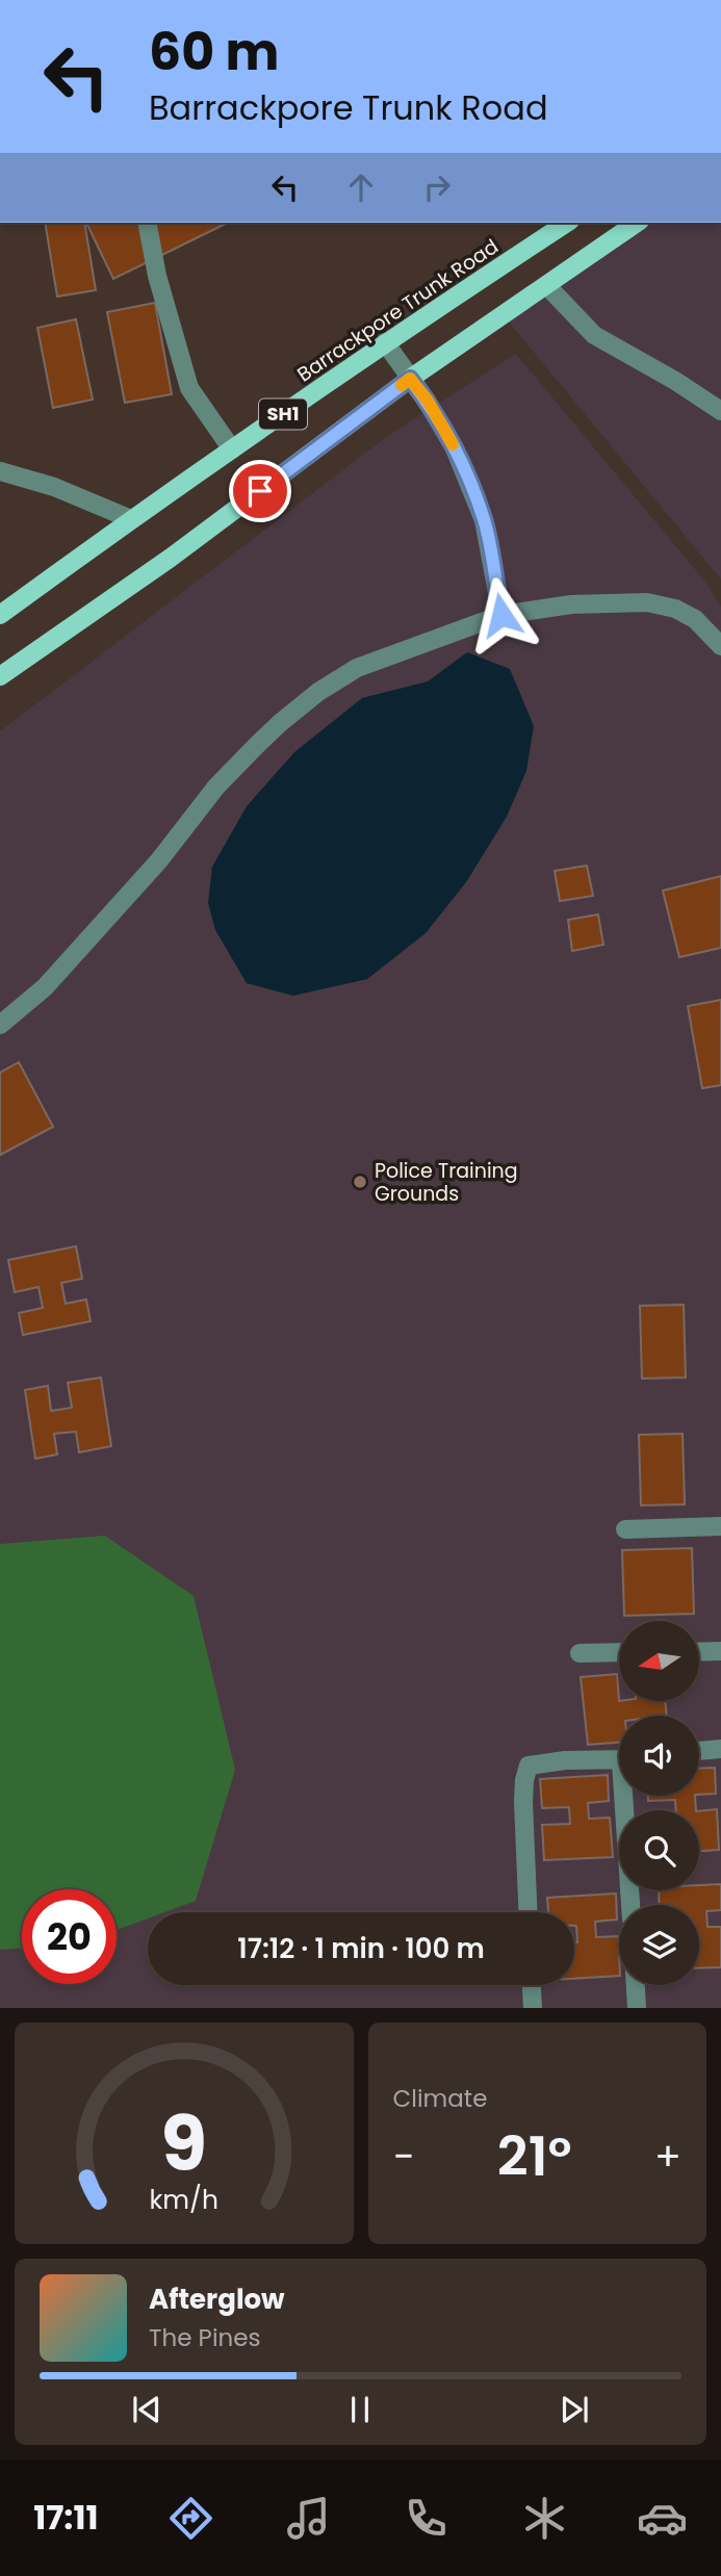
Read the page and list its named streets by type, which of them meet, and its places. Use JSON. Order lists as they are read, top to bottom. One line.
{"streets":{"main road":["Barrackpore Trunk Road","SH1"]},"places":["Police Training Grounds"],"north":"left","page":{"turn":["60 m","Barrackpore Trunk Road"],"limit":"20","trip":"17:12 · 1 min · 100 m","tile":"Climate","heat":["−","21°","+"],"song":["Afterglow","The Pines"],"tabs":"17:11","gauge":["9","km/h"]}}
